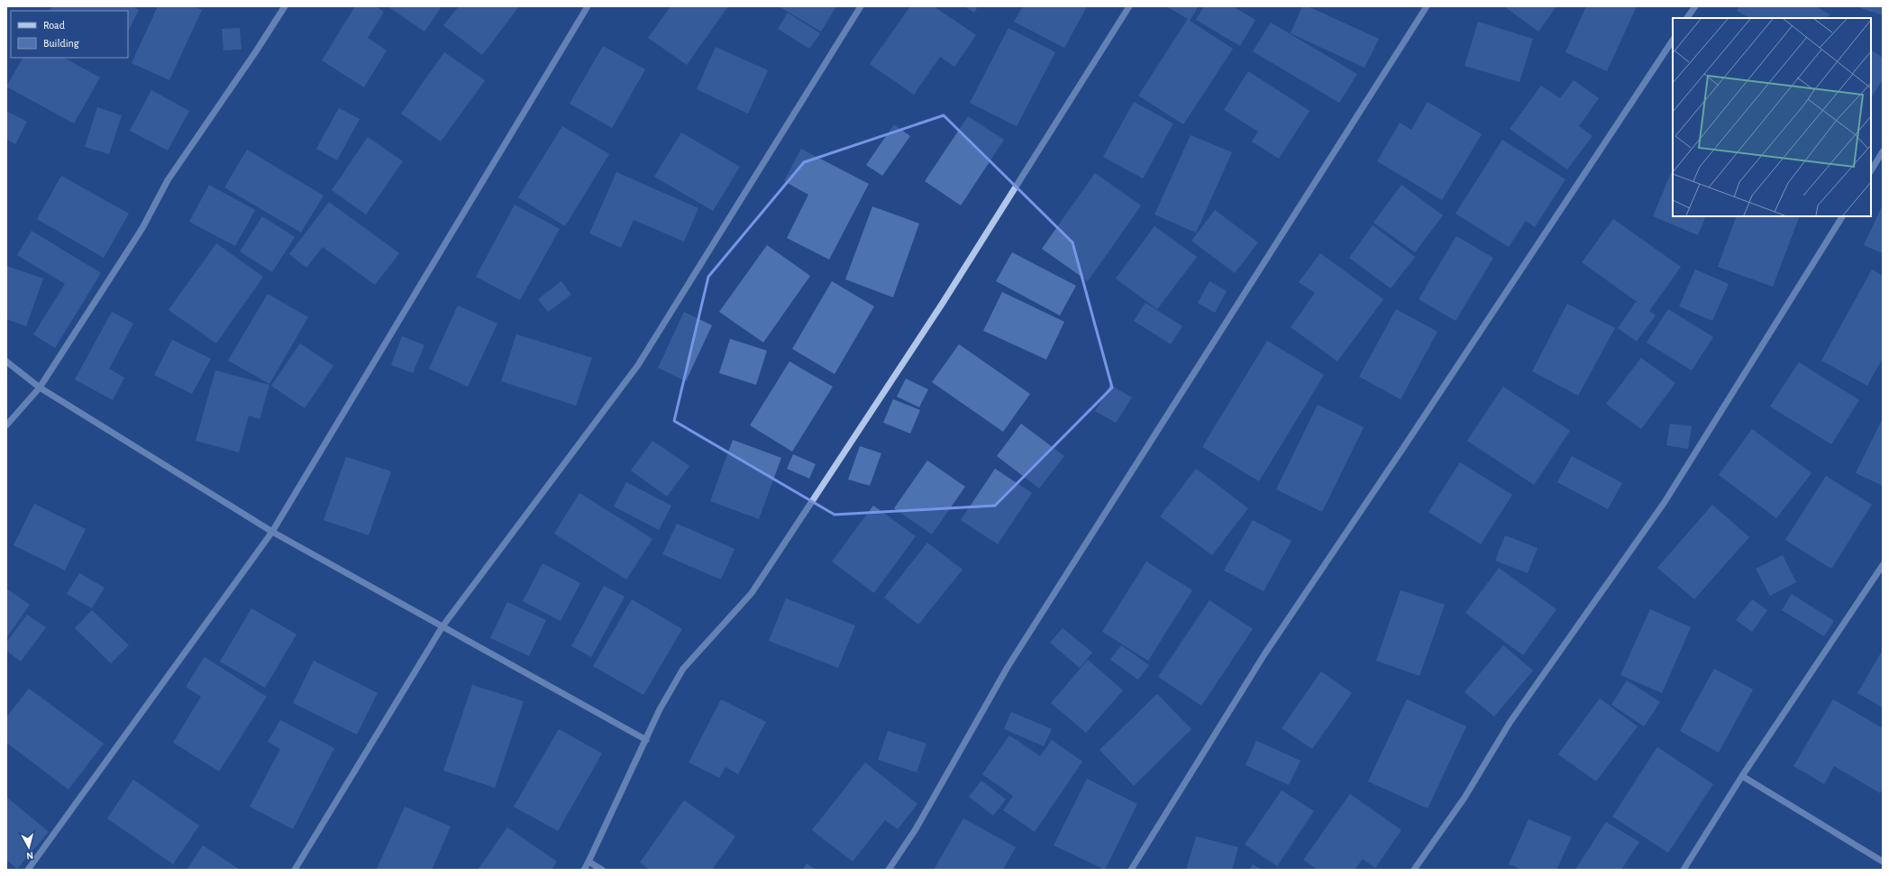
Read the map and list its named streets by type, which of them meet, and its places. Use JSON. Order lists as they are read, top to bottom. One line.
{"legend":["Road","Building"],"north":"bottom"}
